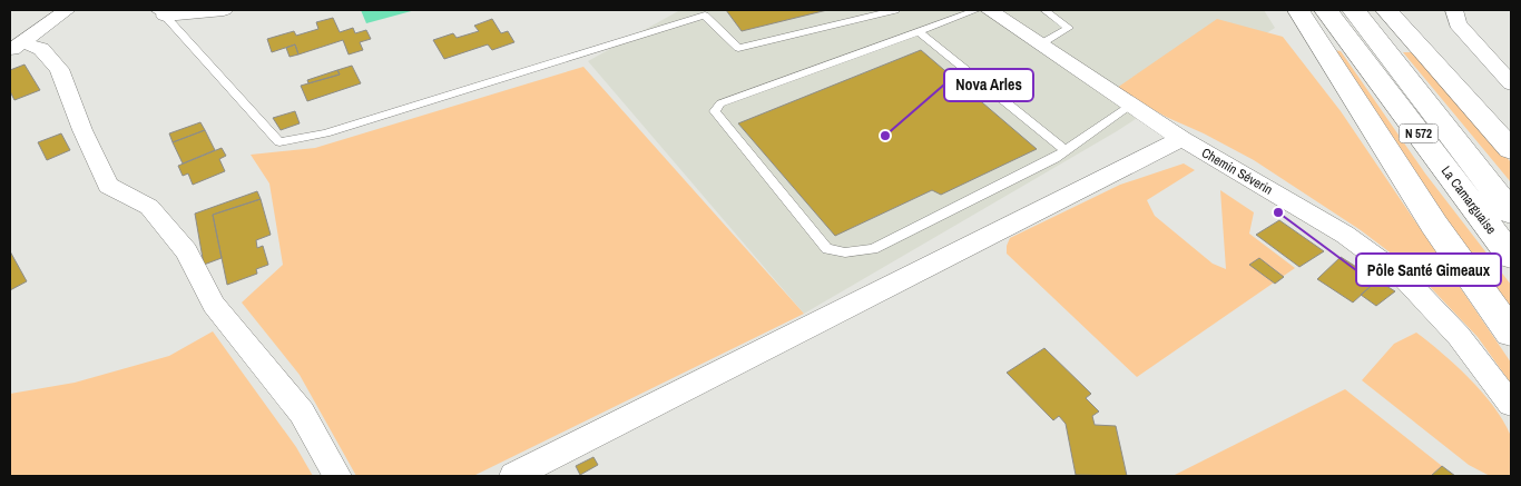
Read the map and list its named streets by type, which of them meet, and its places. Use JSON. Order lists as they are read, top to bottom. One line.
{"streets":{"highway":["N 572","La Camarguaise"],"street":["Chemin Séverin"]},"places":["Nova Arles","Pôle Santé Gimeaux"]}
